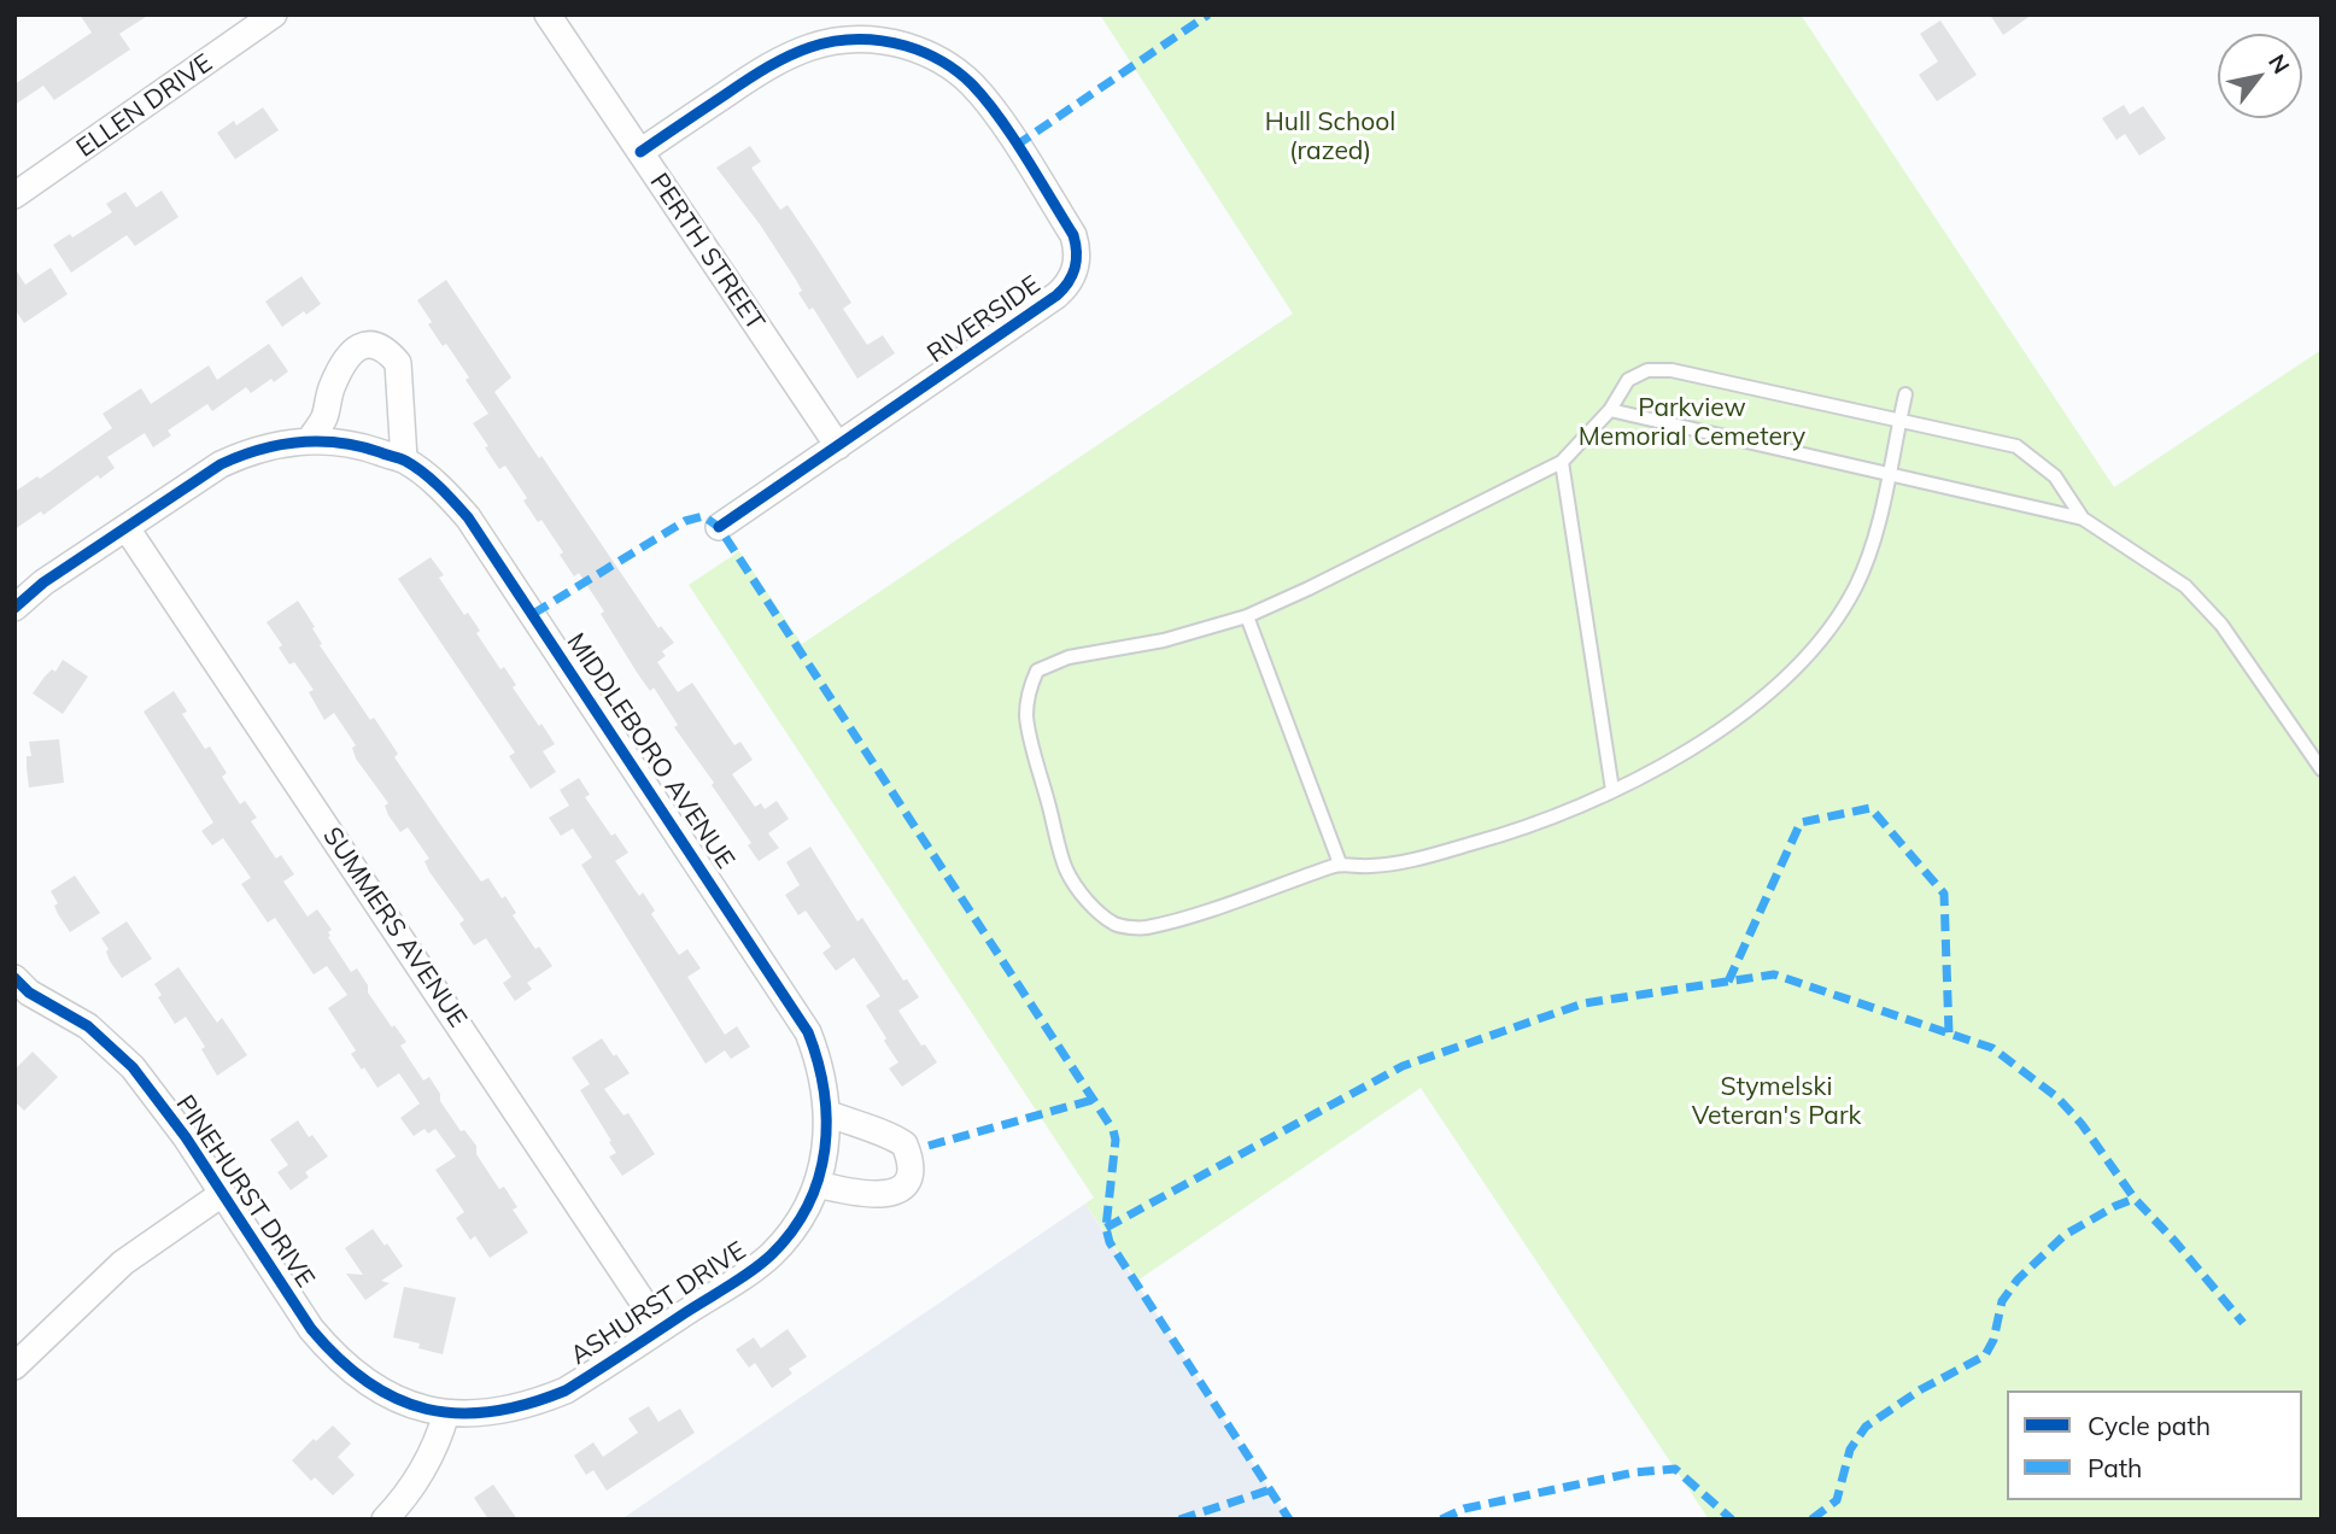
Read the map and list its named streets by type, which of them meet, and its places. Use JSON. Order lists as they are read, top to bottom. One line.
{"streets":{"street":["ELLEN DRIVE","PERTH STREET","RIVERSIDE","MIDDLEBORO AVENUE","SUMMERS AVENUE","PINEHURST DRIVE","ASHURST DRIVE"]},"crossings":[["PERTH STREET","RIVERSIDE"],["MIDDLEBORO AVENUE","SUMMERS AVENUE"],["MIDDLEBORO AVENUE","ASHURST DRIVE"],["SUMMERS AVENUE","ASHURST DRIVE"],["PINEHURST DRIVE","ASHURST DRIVE"]],"parks":["Hull School (razed)","Parkview Memorial Cemetery","Stymelski Veteran's Park"],"legend":["Cycle path","Path"],"north":"top right"}
